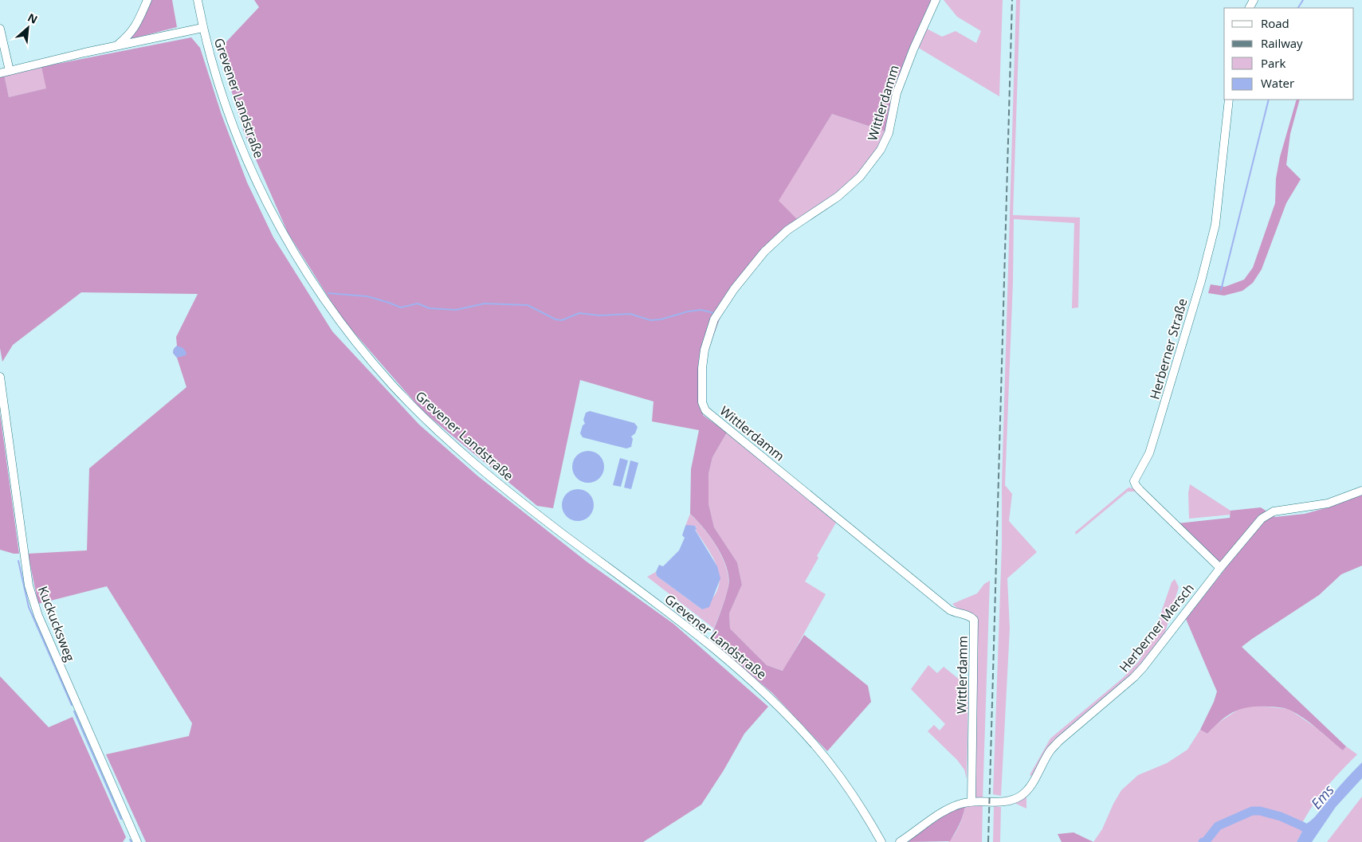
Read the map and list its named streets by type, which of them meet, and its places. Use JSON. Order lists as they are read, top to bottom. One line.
{"streets":{"street":["Grevener Landstraße","Wittlerdamm","Herberner Straße","Kuckucksweg","Herberner Mersch"]},"crossings":[["Wittlerdamm","Herberner Mersch"],["Herberner Straße","Herberner Mersch"]],"water":["Ems"],"legend":["Road","Railway","Park","Water"],"north":"top right"}
